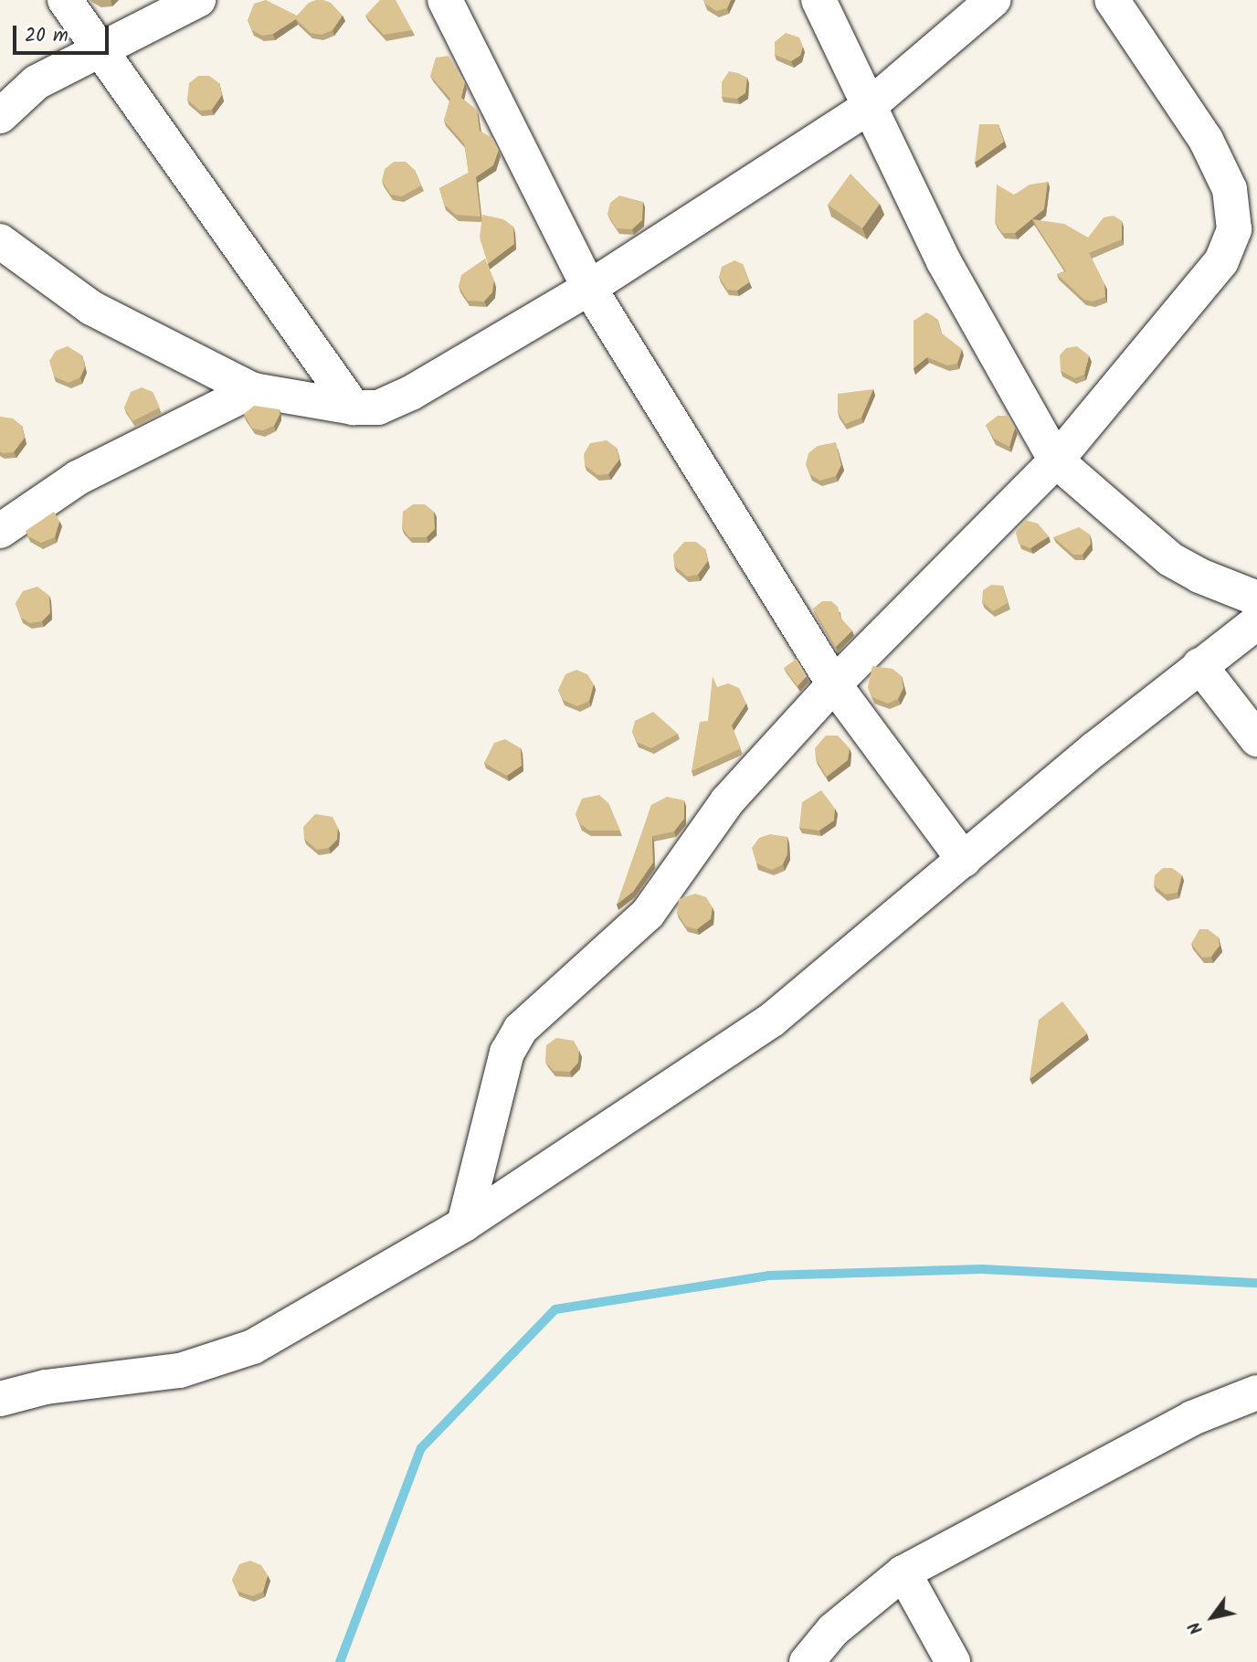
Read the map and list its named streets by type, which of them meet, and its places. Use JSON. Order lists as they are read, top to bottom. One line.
{"scale_bar":"20 m","north":"bottom left"}
